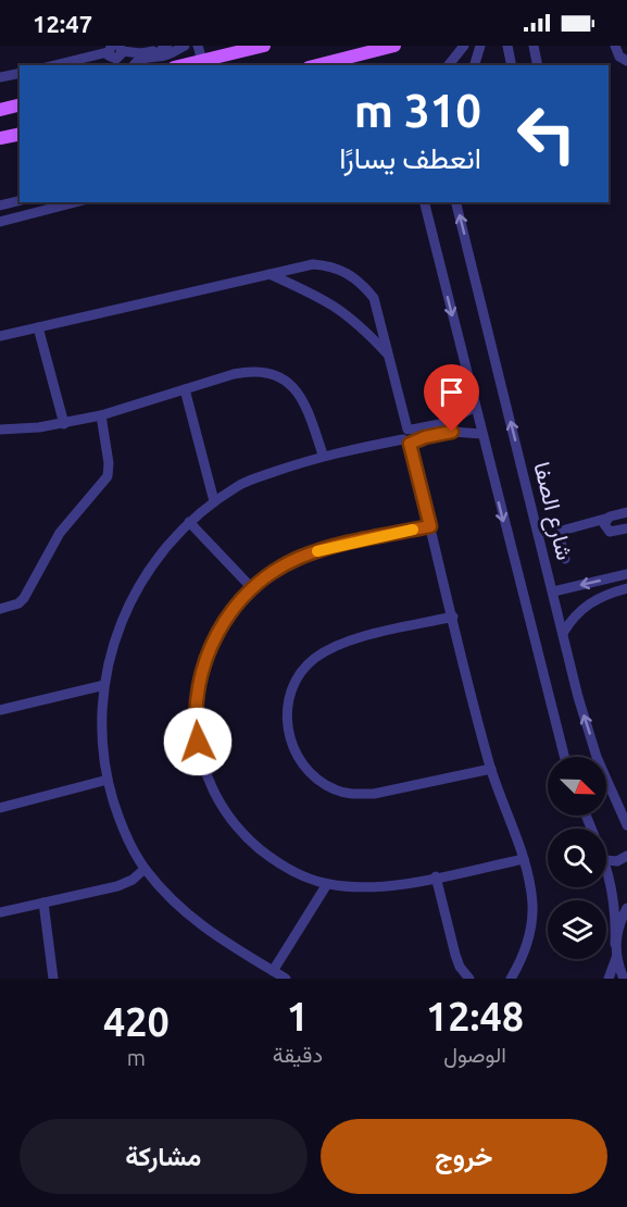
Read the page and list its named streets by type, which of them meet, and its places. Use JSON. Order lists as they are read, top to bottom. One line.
{"streets":{"street":["شارع الصفا"]},"north":"bottom right","page":{"status":"12:47","turn":["310 m","انعطف يسارًا"],"eta":["12:48","الوصول","1","دقيقة","420","m"],"buttons":["خروج","مشاركة"]}}
